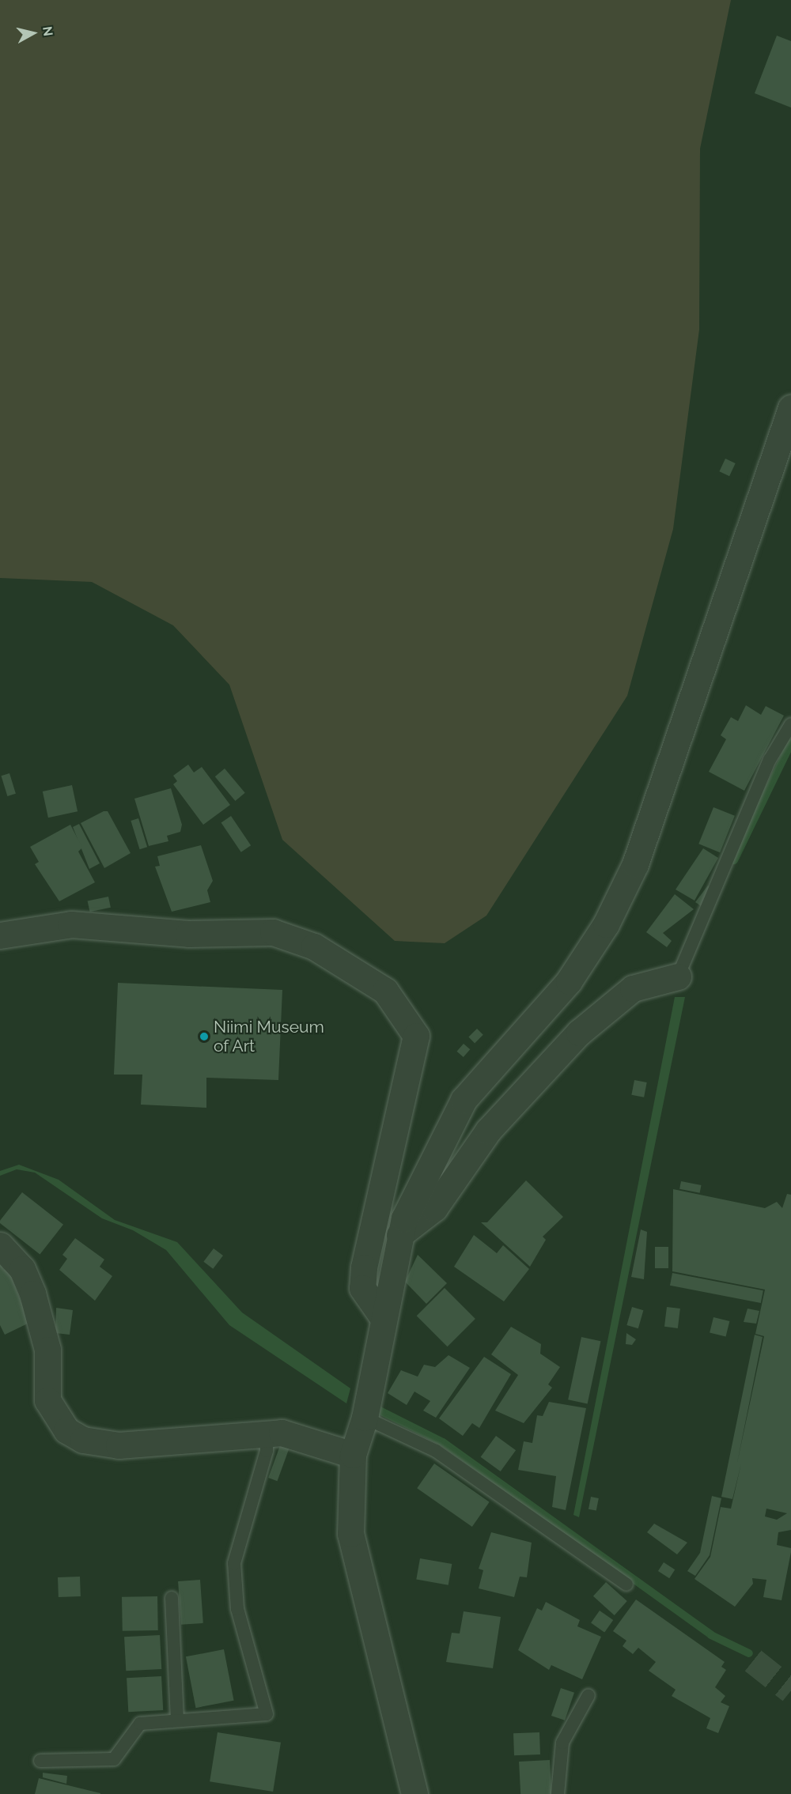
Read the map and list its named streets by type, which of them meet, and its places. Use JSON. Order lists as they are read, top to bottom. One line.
{"places":["Niimi Museum of Art"],"north":"right"}
